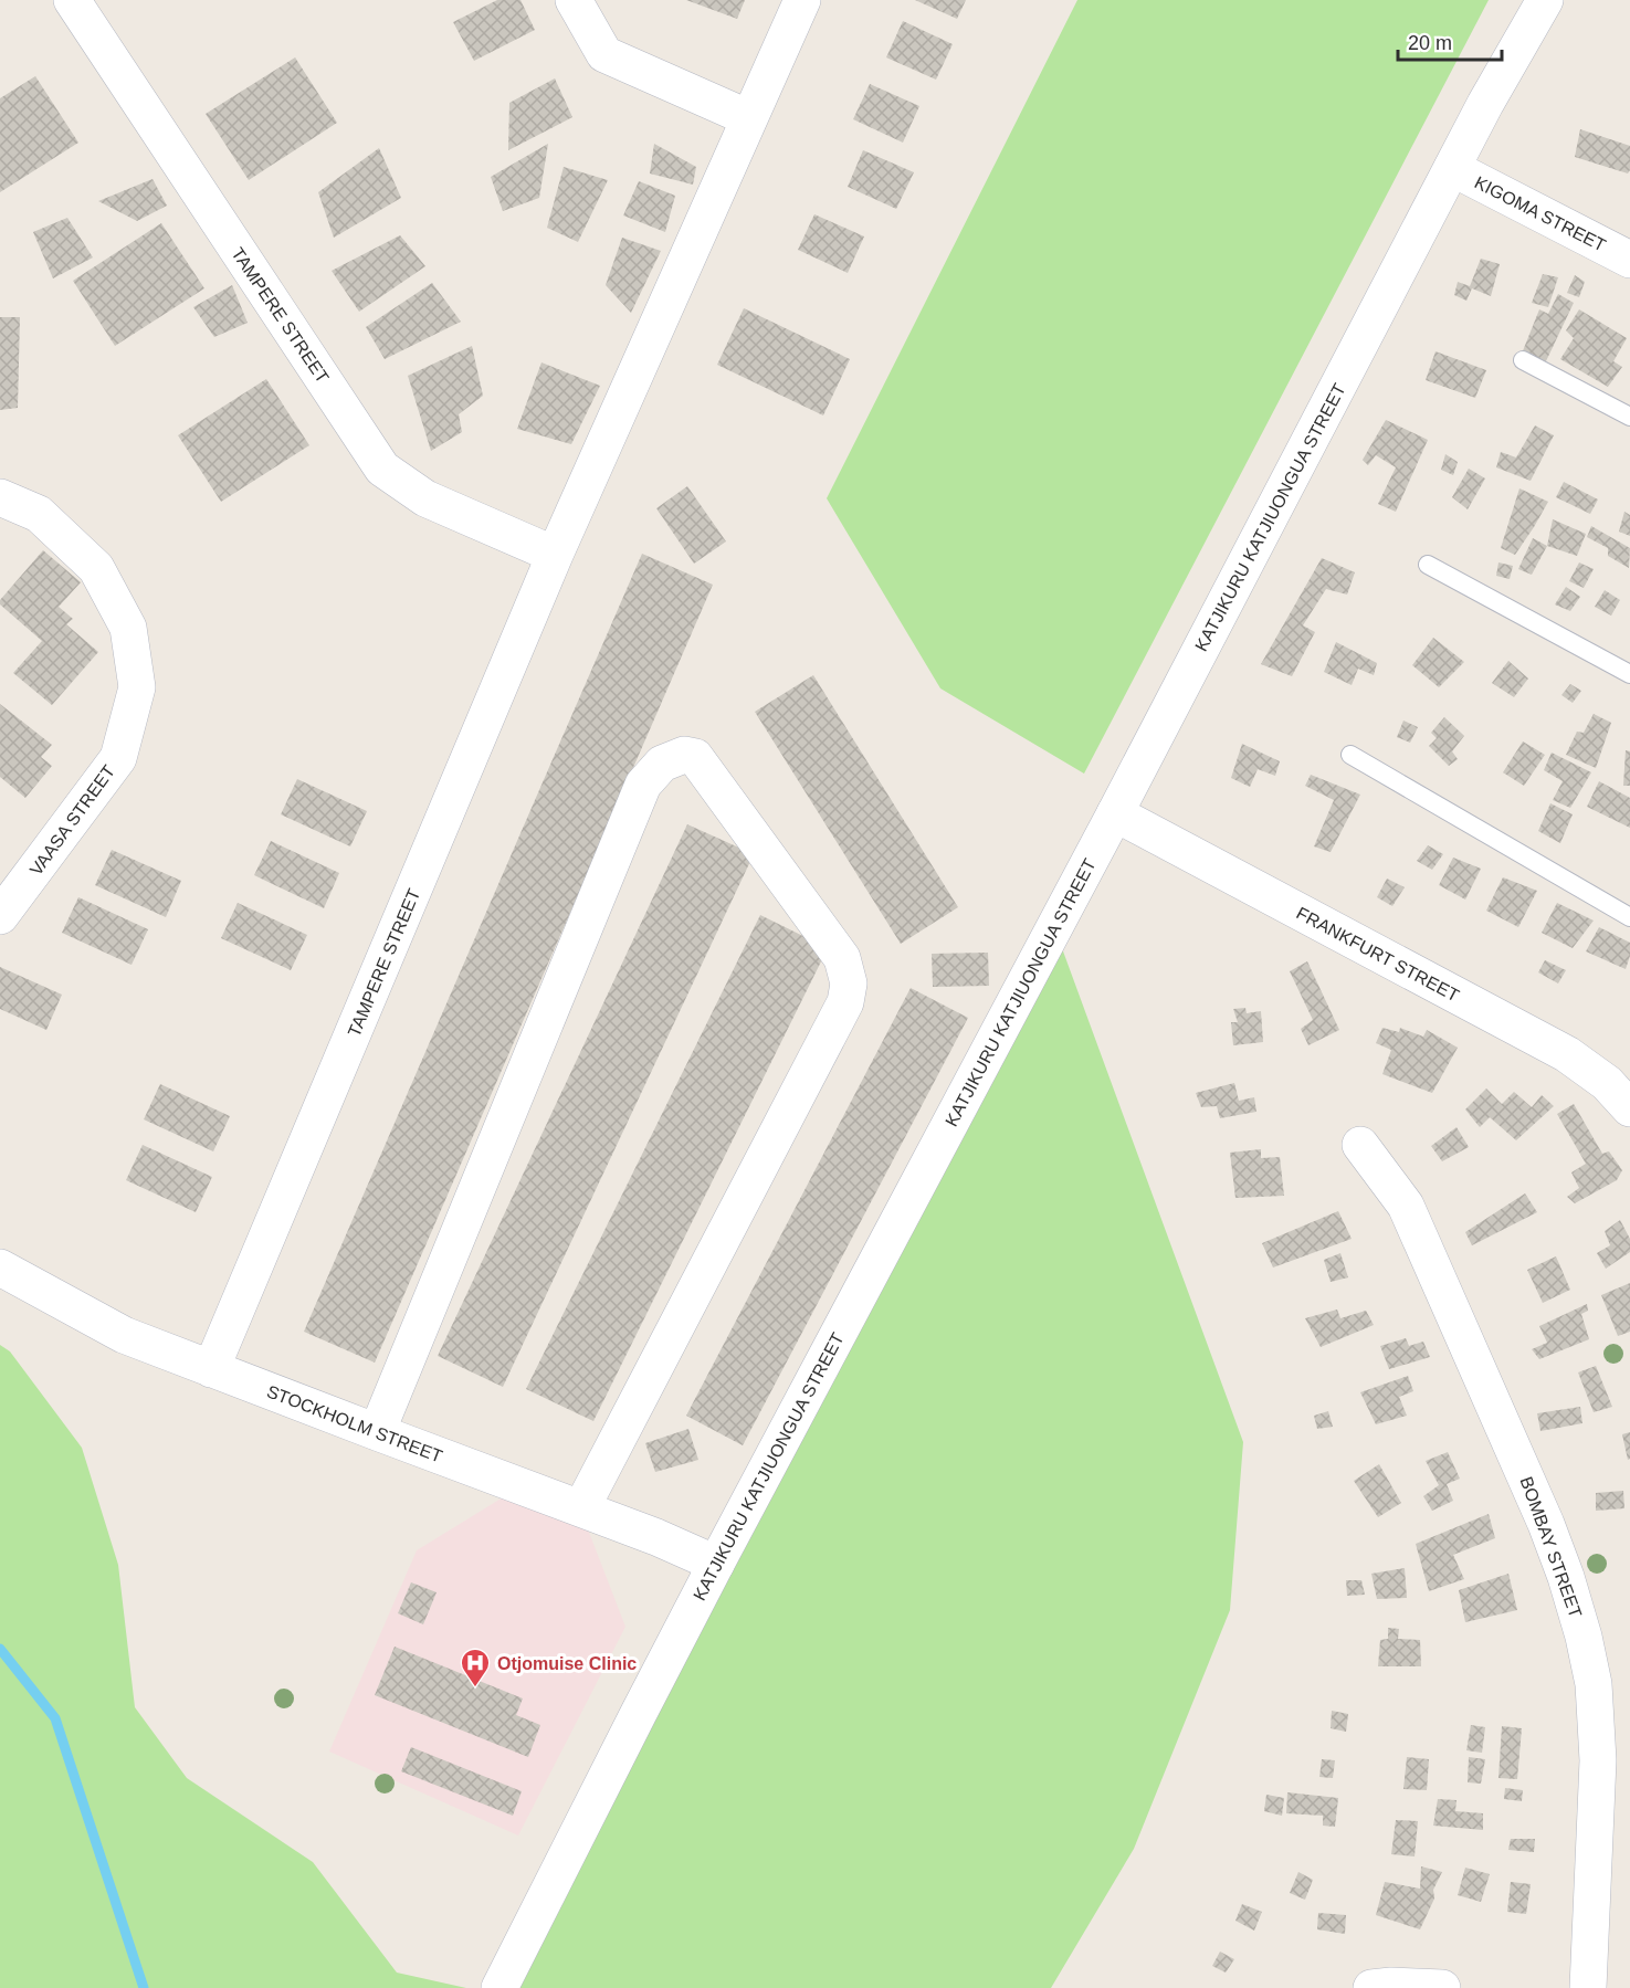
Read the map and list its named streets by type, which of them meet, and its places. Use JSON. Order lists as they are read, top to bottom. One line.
{"streets":{"street":["KIGOMA STREET","TAMPERE STREET","KATJIKURU KATJIUONGUA STREET","VAASA STREET","FRANKFURT STREET","STOCKHOLM STREET","BOMBAY STREET"]},"crossings":[["KIGOMA STREET","KATJIKURU KATJIUONGUA STREET"],["TAMPERE STREET","STOCKHOLM STREET"],["KATJIKURU KATJIUONGUA STREET","FRANKFURT STREET"],["KATJIKURU KATJIUONGUA STREET","STOCKHOLM STREET"]],"places":{"hospital":["Otjomuise Clinic"]},"scale_bar":"20 m"}
